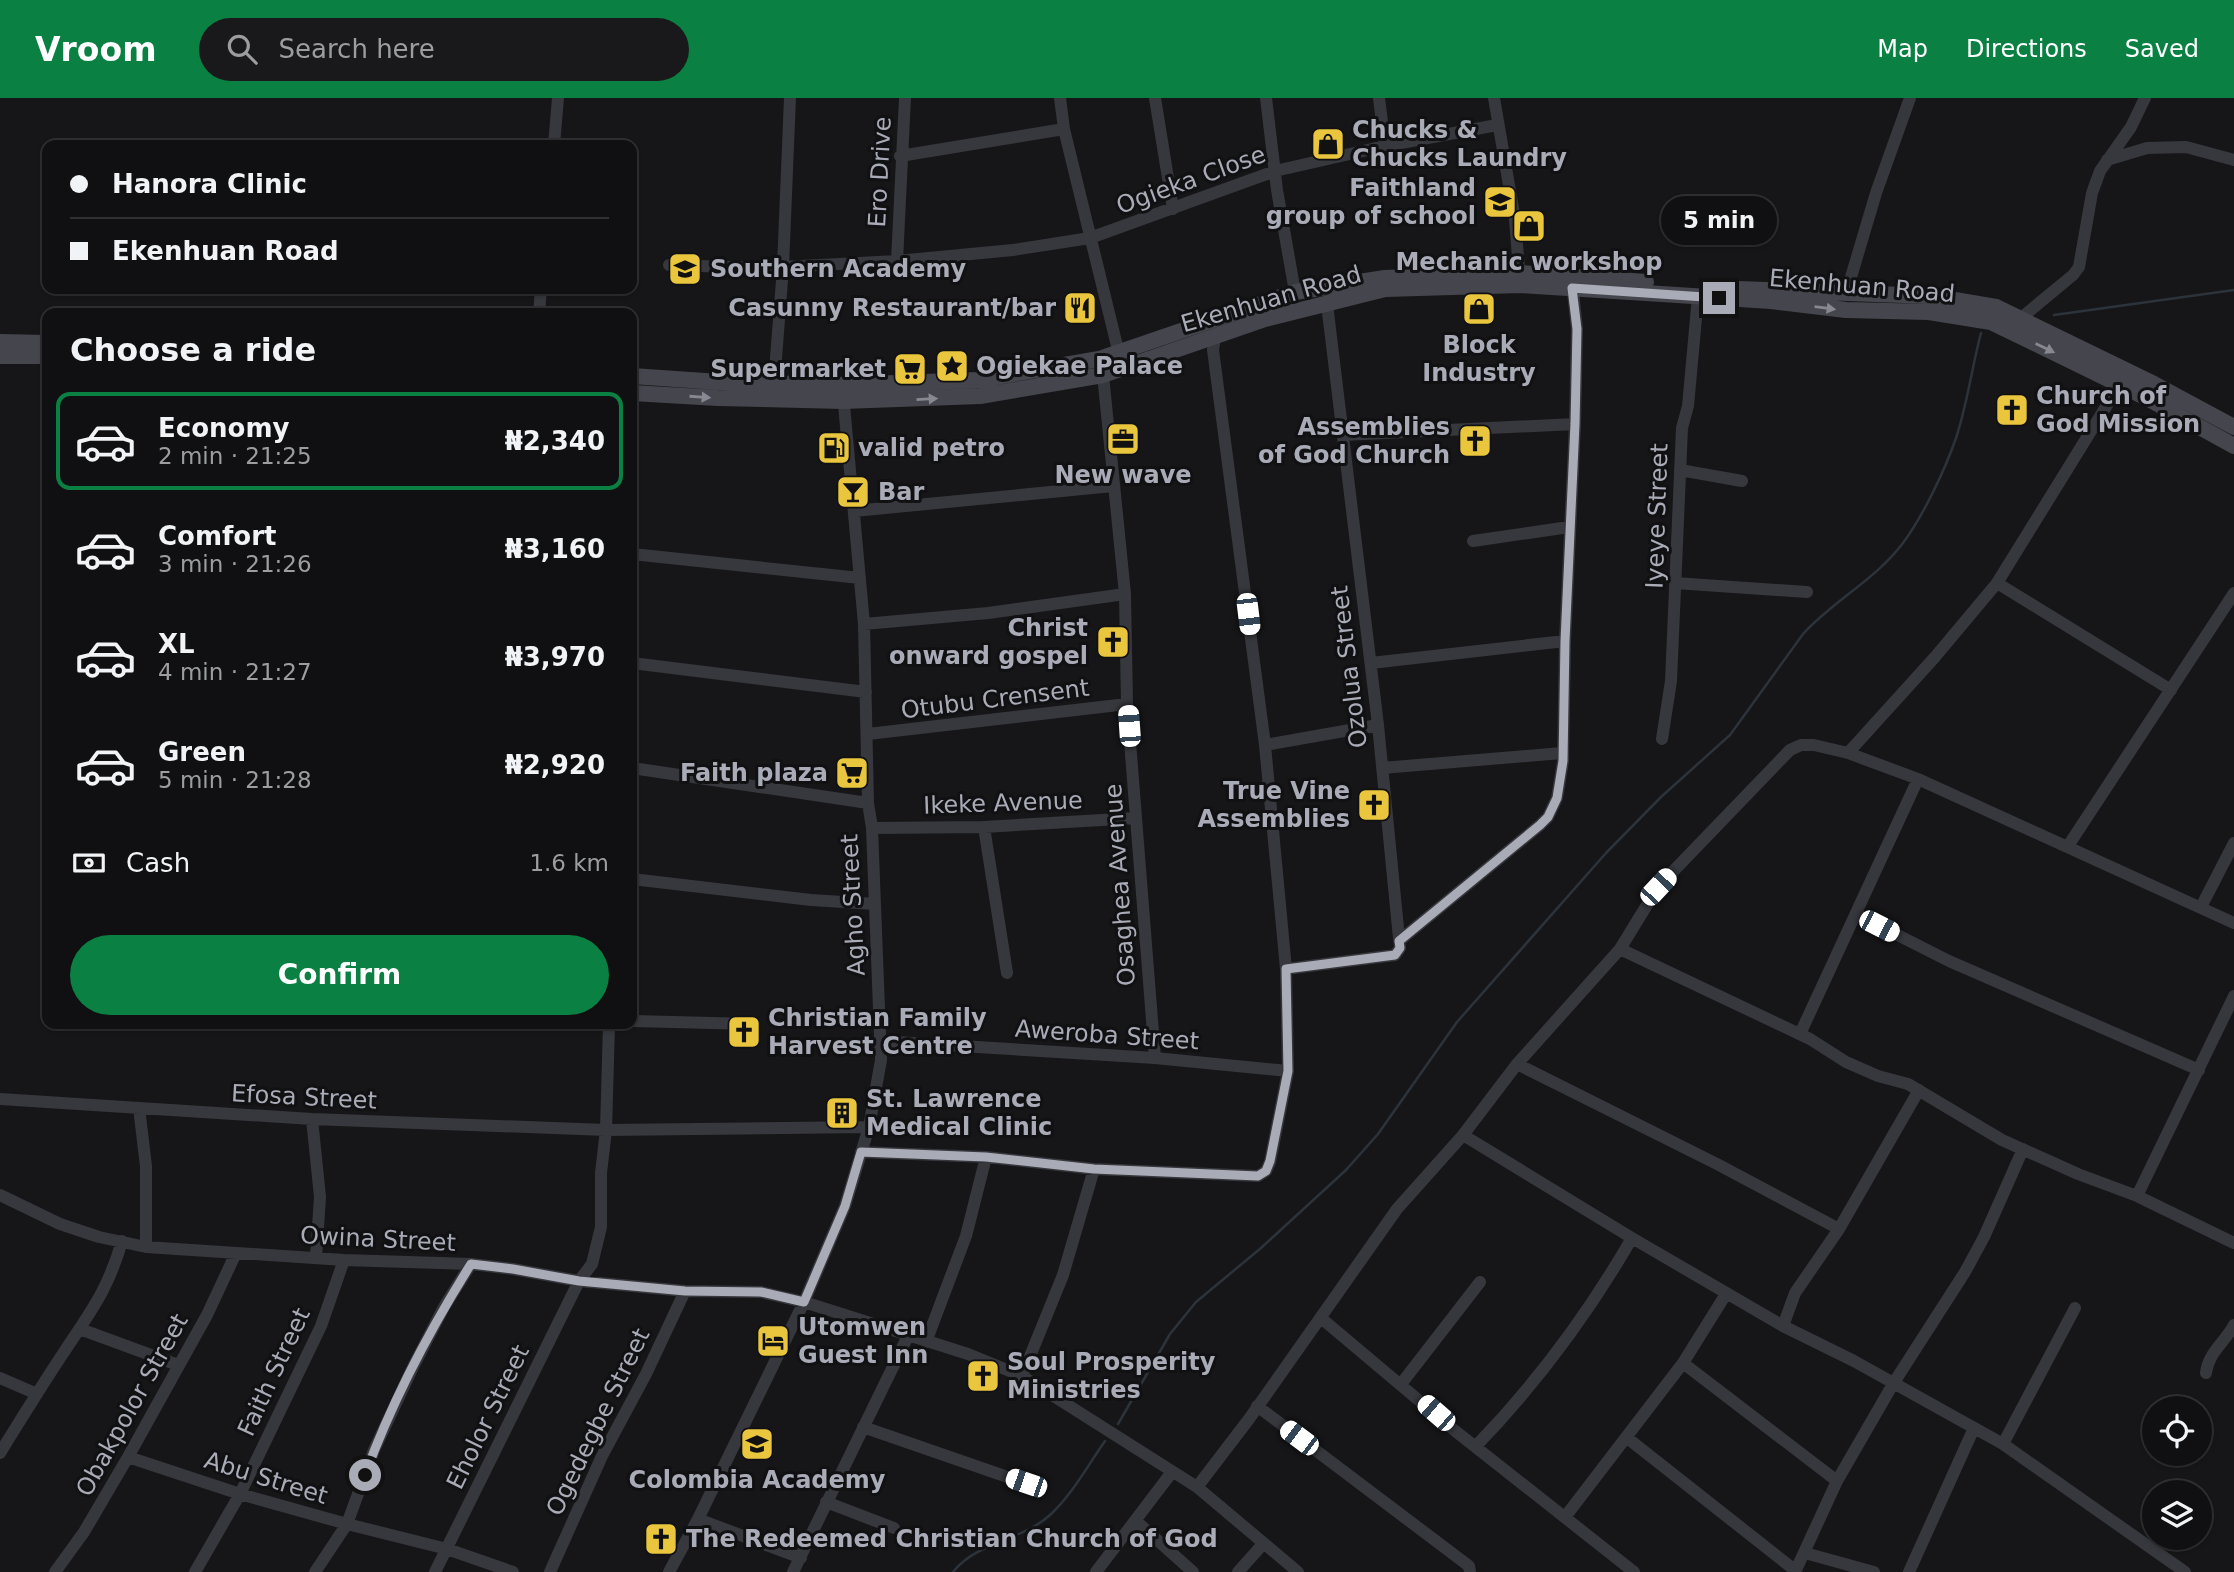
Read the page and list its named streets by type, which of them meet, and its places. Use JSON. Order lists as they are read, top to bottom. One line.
{"streets":{"main road":["Ekenhuan Road"],"street":["Ero Drive","Ogieka Close","Iyeye Street","Ozolua Street","Otubu Crensent","Ikeke Avenue","Osaghea Avenue","Agho Street","Aweroba Street","Efosa Street","Owina Street","Faith Street","Obakpolor Street","Eholor Street","Ogedegbe Street","Abu Street"]},"crossings":[["Ero Drive","Ogieka Close"],["Ekenhuan Road","Iyeye Street"],["Ekenhuan Road","Ozolua Street"],["Ekenhuan Road","Osaghea Avenue"],["Ekenhuan Road","Agho Street"],["Otubu Crensent","Osaghea Avenue"],["Otubu Crensent","Agho Street"],["Ikeke Avenue","Osaghea Avenue"],["Ikeke Avenue","Agho Street"],["Osaghea Avenue","Aweroba Street"],["Agho Street","Aweroba Street"],["Agho Street","Efosa Street"],["Agho Street","Owina Street"],["Efosa Street","Eholor Street"],["Owina Street","Faith Street"],["Owina Street","Obakpolor Street"],["Owina Street","Eholor Street"],["Owina Street","Ogedegbe Street"],["Faith Street","Abu Street"],["Obakpolor Street","Abu Street"],["Eholor Street","Abu Street"]],"places":{"shop":["Chucks & Chucks Laundry","Mechanic workshop","Block Industry"],"school or university":["Faithland group of school","Southern Academy","Colombia Academy"],"restaurant":["Casunny Restaurant/bar"],"place":["Ogiekae Palace"],"supermarket":["Supermarket","Faith plaza"],"church":["Church of God Mission","Assemblies of God Church","Christ onward gospel","True Vine Assemblies","Christian Family Harvest Centre","Soul Prosperity Ministries","The Redeemed Christian Church of God"],"office":["New wave"],"fuel station":["valid petro"],"bar":["Bar"],"building":["St. Lawrence Medical Clinic"],"hotel":["Utomwen Guest Inn"]},"page":{"header":"Vroom","search":"Search here","nav":["Map","Directions","Saved"],"banner":["Hanora Clinic","Ekenhuan Road"],"bubble":"5 min","heading":"Choose a ride","list":[{"name":"Economy","note":"2 min · 21:25","value":"₦2,340"},{"name":"Comfort","note":"3 min · 21:26","value":"₦3,160"},{"name":"XL","note":"4 min · 21:27","value":"₦3,970"},{"name":"Green","note":"5 min · 21:28","value":"₦2,920"}],"pay":["Cash","1.6 km"],"buttons":"Confirm"}}
